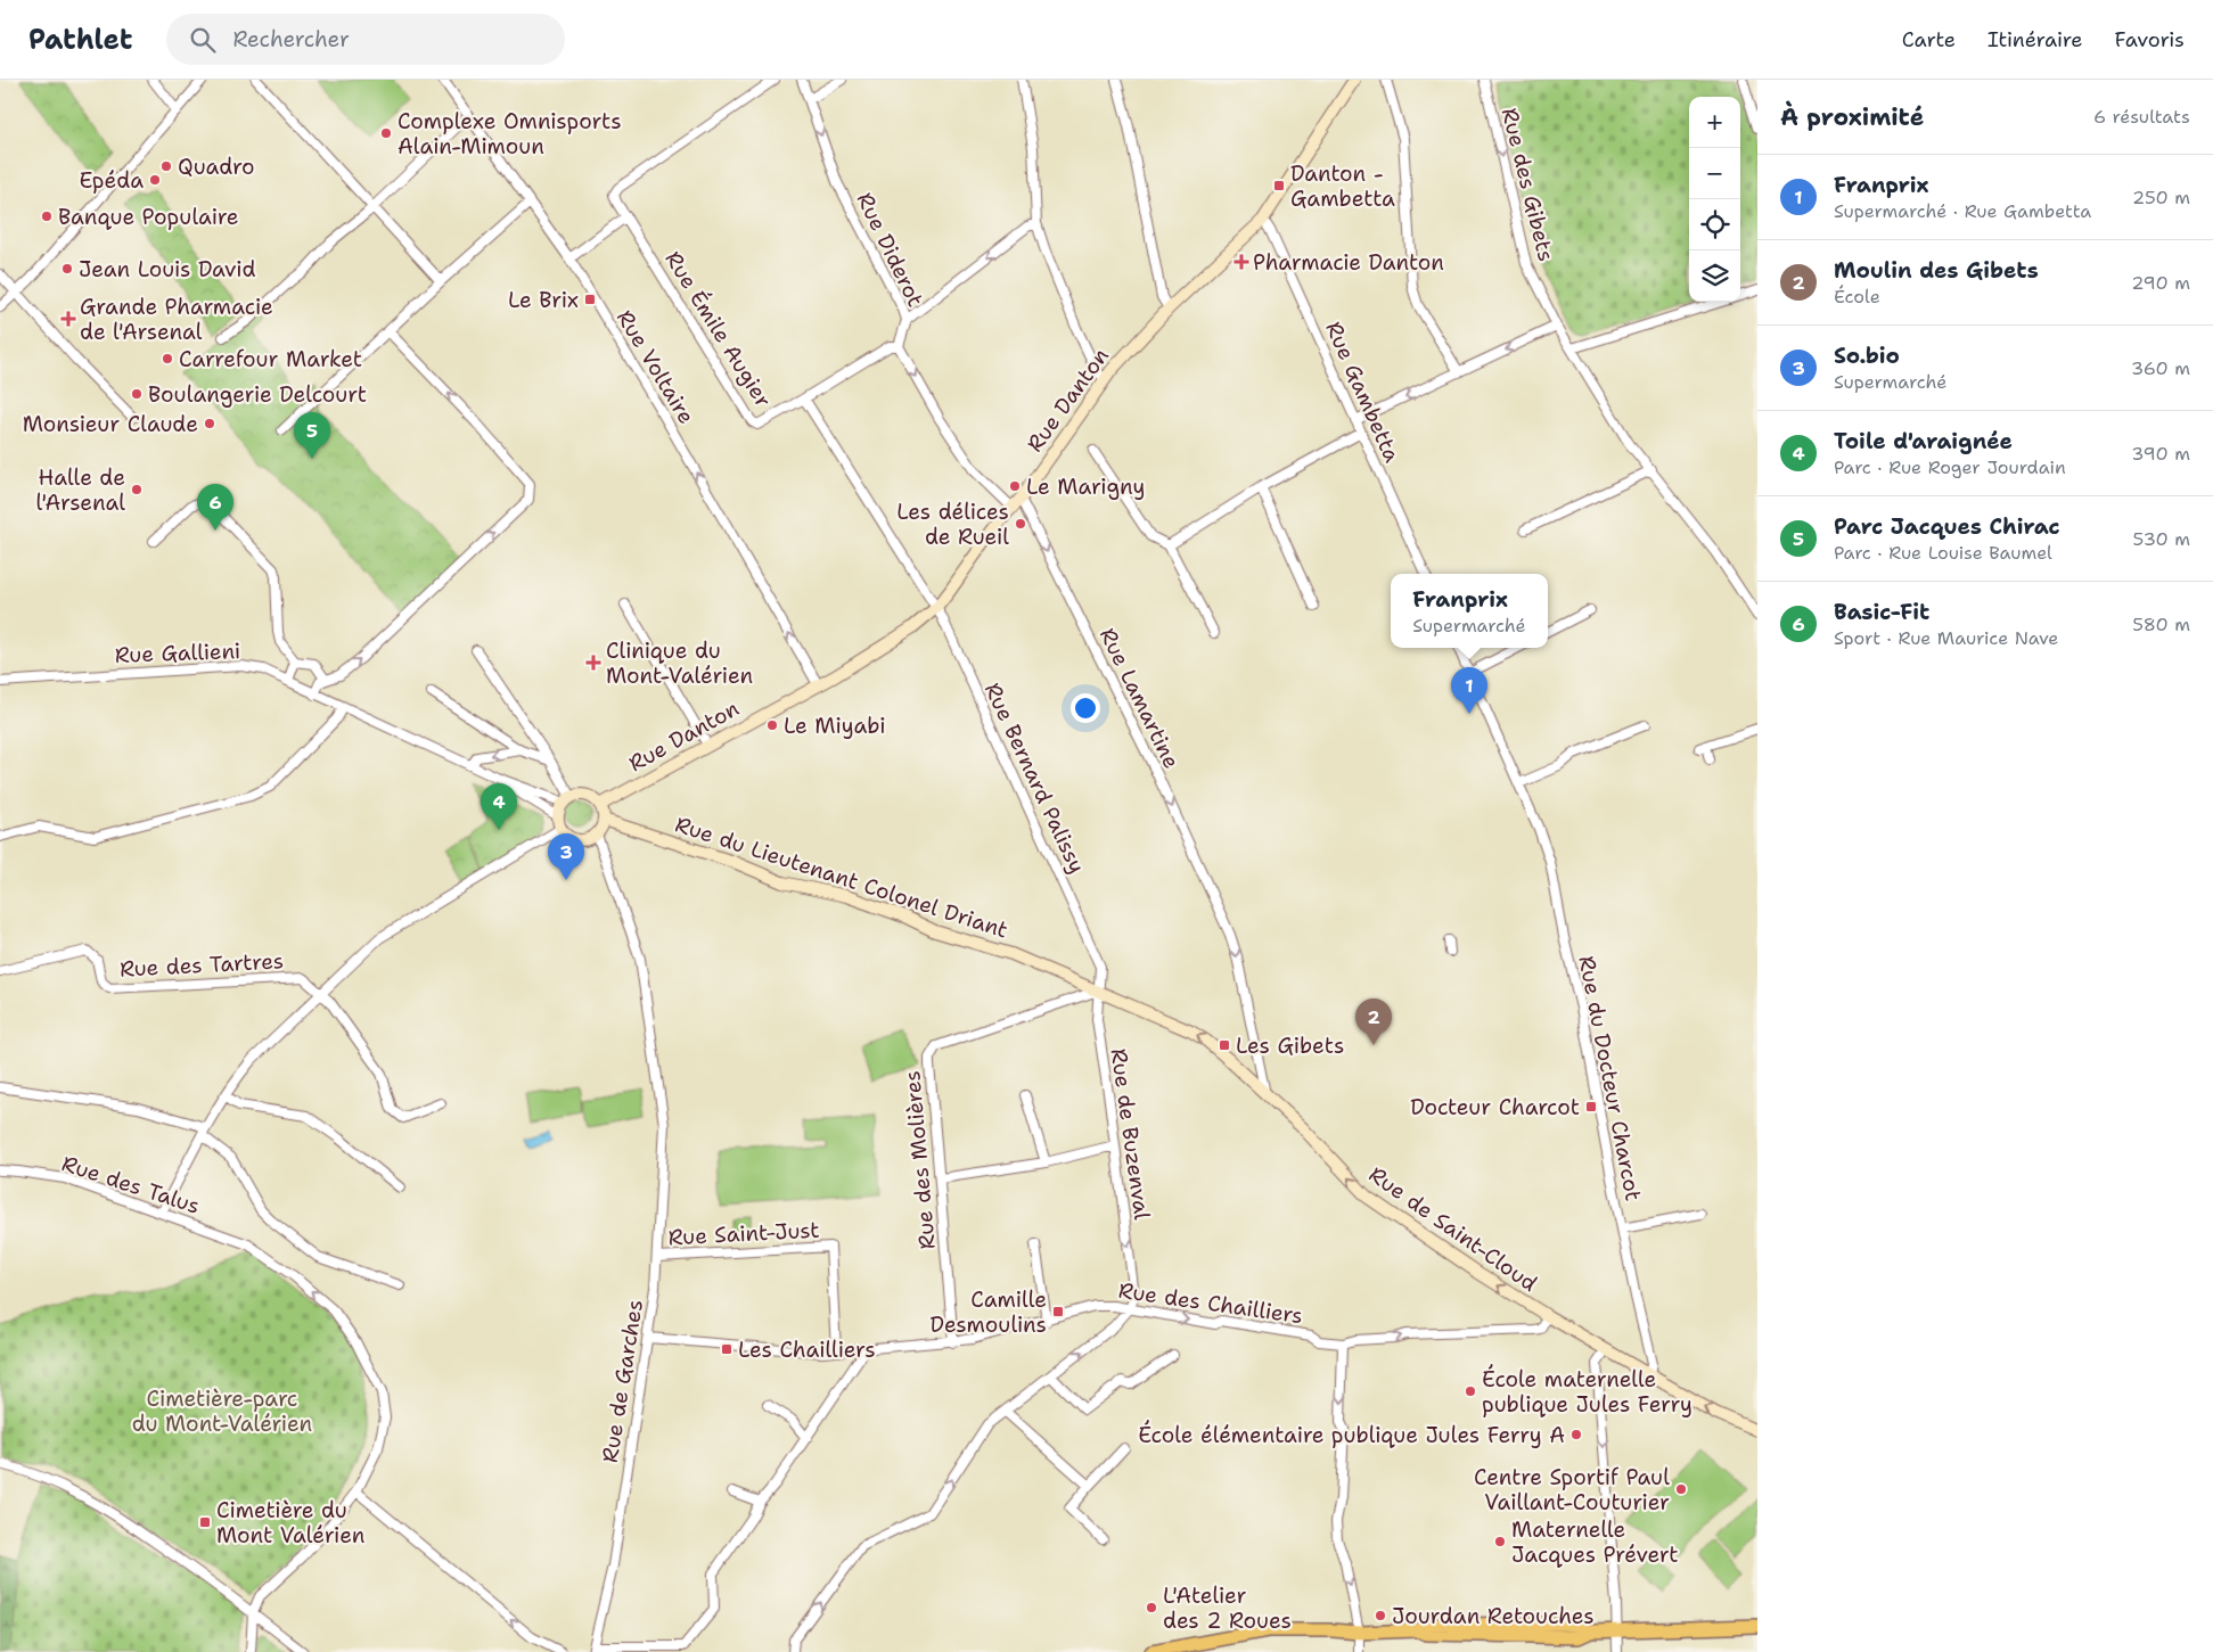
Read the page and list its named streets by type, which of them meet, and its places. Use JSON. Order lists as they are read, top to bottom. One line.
{"streets":{"street":["Rue des Gibets","Rue Diderot","Rue Émile Augier","Rue Voltaire","Rue Gambetta","Rue Danton","Rue Gallieni","Rue Lamartine","Rue Bernard Palissy","Rue du Lieutenant Colonel Driant","Rue des Tartres","Rue du Docteur Charcot","Rue de Buzenval","Rue des Molières","Rue des Talus","Rue de Saint-Cloud","Rue Saint-Just","Rue des Chailliers","Rue de Garches"]},"crossings":[["Rue Émile Augier","Rue Danton"],["Rue Émile Augier","Rue Bernard Palissy"],["Rue Voltaire","Rue Danton"],["Rue Gambetta","Rue Danton"],["Rue Danton","Rue Gallieni"],["Rue Danton","Rue Lamartine"],["Rue Danton","Rue Bernard Palissy"],["Rue Danton","Rue du Lieutenant Colonel Driant"],["Rue Danton","Rue de Garches"],["Rue Gallieni","Rue du Lieutenant Colonel Driant"],["Rue Gallieni","Rue de Garches"],["Rue Lamartine","Rue de Saint-Cloud"],["Rue Bernard Palissy","Rue de Buzenval"],["Rue du Lieutenant Colonel Driant","Rue de Saint-Cloud"],["Rue du Lieutenant Colonel Driant","Rue de Garches"],["Rue du Docteur Charcot","Rue de Saint-Cloud"],["Rue de Buzenval","Rue des Molières"],["Rue de Buzenval","Rue de Saint-Cloud"],["Rue de Buzenval","Rue des Chailliers"],["Rue des Molières","Rue de Saint-Cloud"],["Rue des Molières","Rue des Chailliers"],["Rue de Saint-Cloud","Rue des Chailliers"],["Rue Saint-Just","Rue des Chailliers"],["Rue Saint-Just","Rue de Garches"],["Rue des Chailliers","Rue de Garches"]],"one_way":["Rue des Gibets","Rue Diderot","Rue Voltaire","Rue Lamartine","Rue de Buzenval","Rue de Saint-Cloud","Rue des Chailliers"],"parks":["Cimetière-parc du Mont-Valérien"],"places":{"other":["Complexe Omnisports Alain-Mimoun","Quadro","Epéda","Banque Populaire","Jean Louis David","Carrefour Market","Boulangerie Delcourt","Monsieur Claude","Le Marigny","Halle de l'Arsenal","Les délices de Rueil","Le Miyabi","École maternelle publique Jules Ferry","École élémentaire publique Jules Ferry A","Centre Sportif Paul Vaillant-Couturier","Maternelle Jacques Prévert","L'Atelier des 2 Roues","Jourdan Retouches"],"transit":["Danton - Gambetta","Le Brix","Les Gibets","Docteur Charcot","Camille Desmoulins","Les Chailliers","Cimetière du Mont Valérien"],"health":["Pharmacie Danton","Grande Pharmacie de l'Arsenal","Clinique du Mont-Valérien"]},"page":{"header":"Pathlet","search":"Rechercher","nav":["Carte","Itinéraire","Favoris"],"heading":["À proximité","6 résultats"],"map_buttons":["+","−"],"list":[{"mark":"1","name":"Franprix","note":"Supermarché · Rue Gambetta","value":"250 m"},{"mark":"2","name":"Moulin des Gibets","note":"École","value":"290 m"},{"mark":"3","name":"So.bio","note":"Supermarché","value":"360 m"},{"mark":"4","name":"Toile d'araignée","note":"Parc · Rue Roger Jourdain","value":"390 m"},{"mark":"5","name":"Parc Jacques Chirac","note":"Parc · Rue Louise Baumel","value":"530 m"},{"mark":"6","name":"Basic-Fit","note":"Sport · Rue Maurice Nave","value":"580 m"}],"pins":["5","6","1","4","3","2"],"popup":["Franprix","Supermarché"]}}
